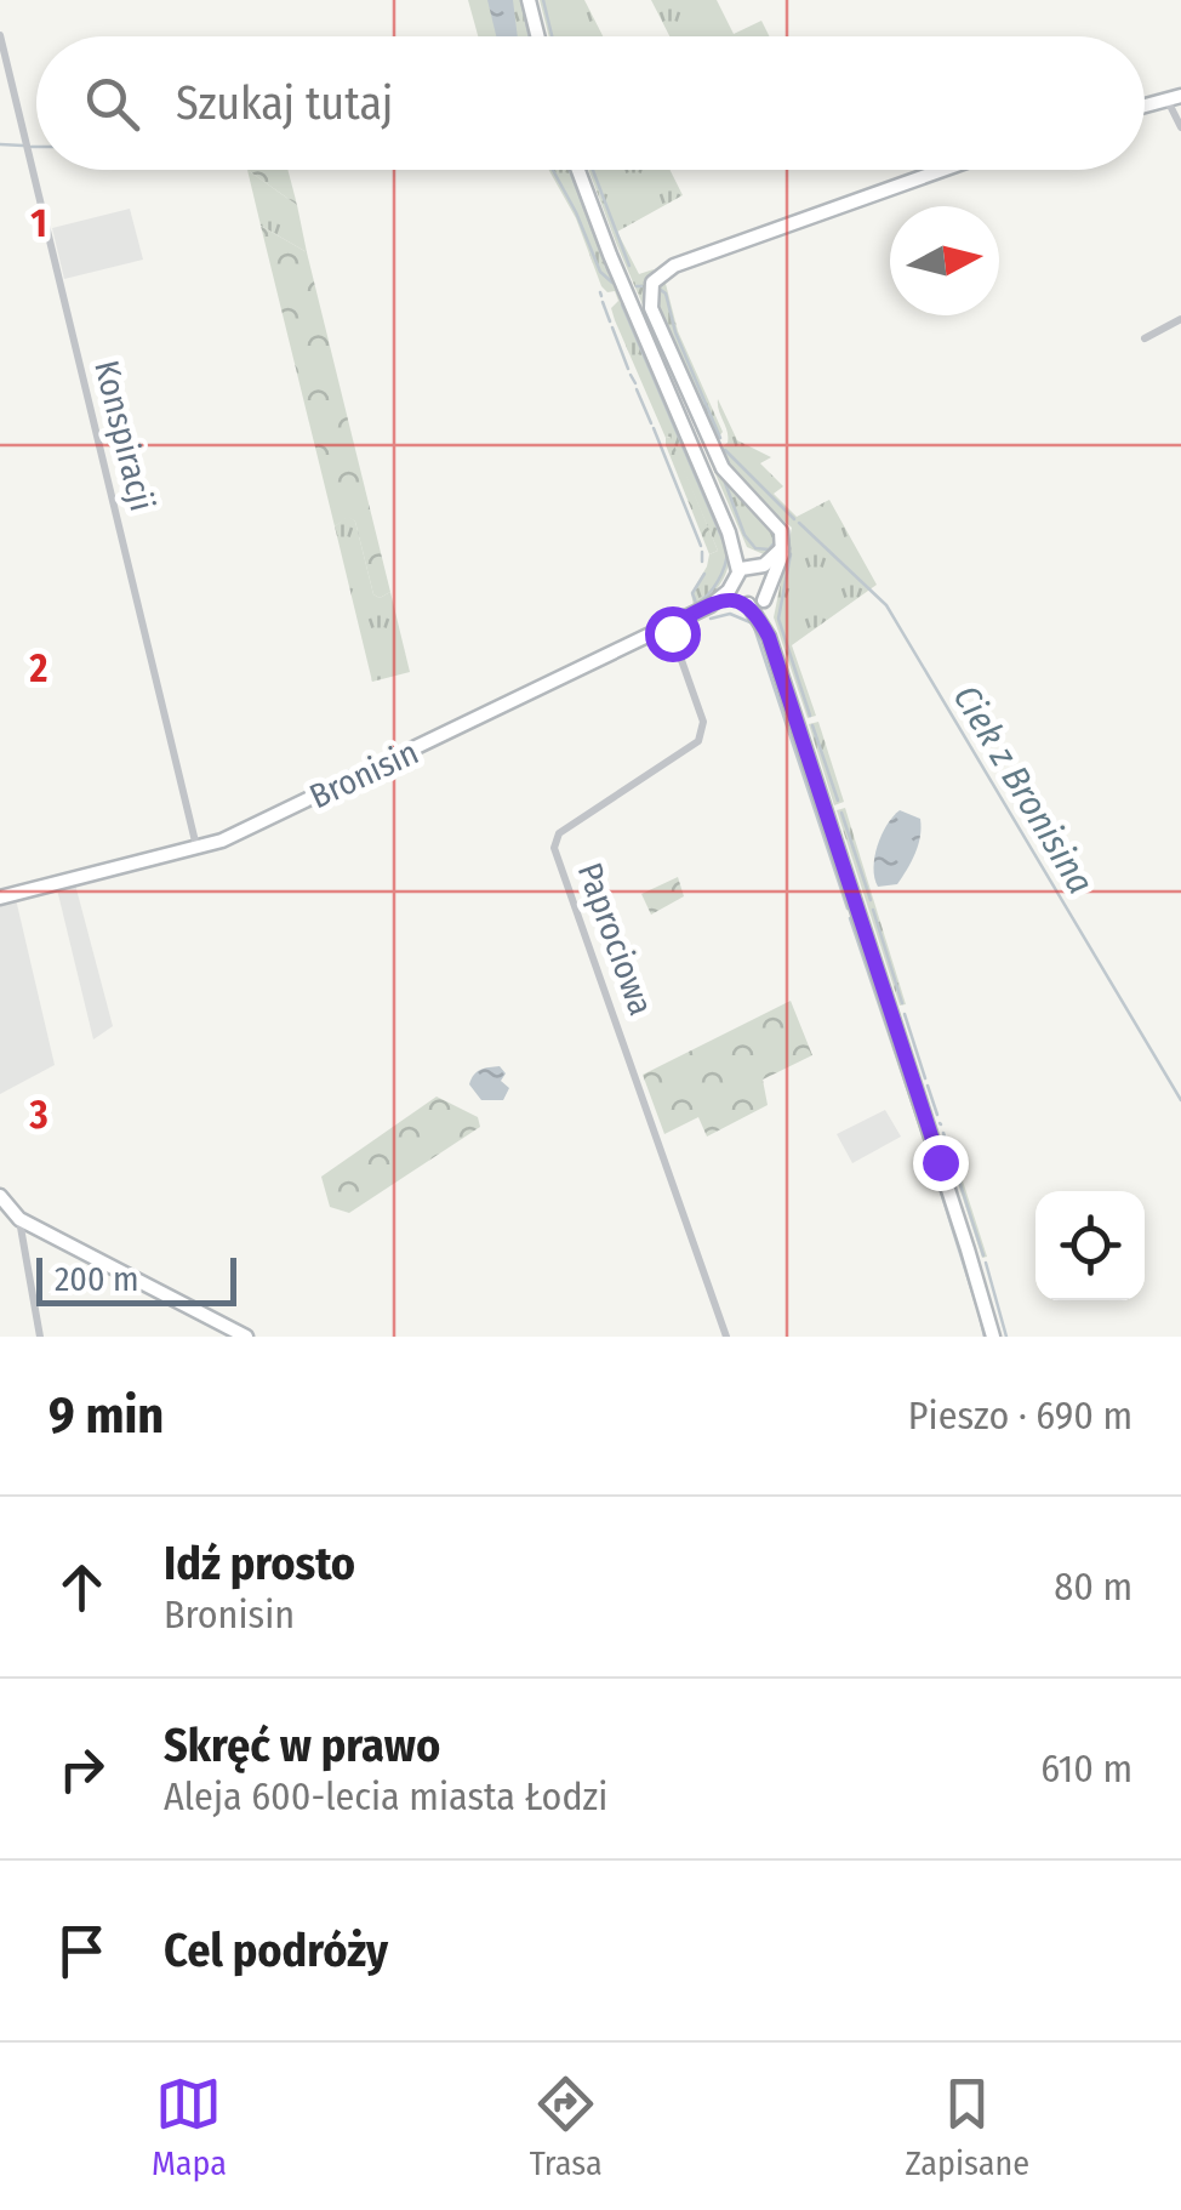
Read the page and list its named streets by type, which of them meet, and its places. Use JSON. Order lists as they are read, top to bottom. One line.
{"streets":{"street":["Konspiracji","Bronisin","Paprociowa"]},"crossings":[["Konspiracji","Bronisin"],["Bronisin","Paprociowa"]],"water":["Ciek z Bronisina"],"scale_bar":"200 m","north":"right","page":{"search":"Szukaj tutaj","scale":"200 m","heading":["9 min","Pieszo · 690 m"],"list":[["Idź prosto","Bronisin","80 m"],["Skręć w prawo","Aleja 600-lecia miasta Łodzi","610 m"],"Cel podróży"],"nav":["Mapa","Trasa","Zapisane"]},"grid":{"rows":["1","2","3"]}}
